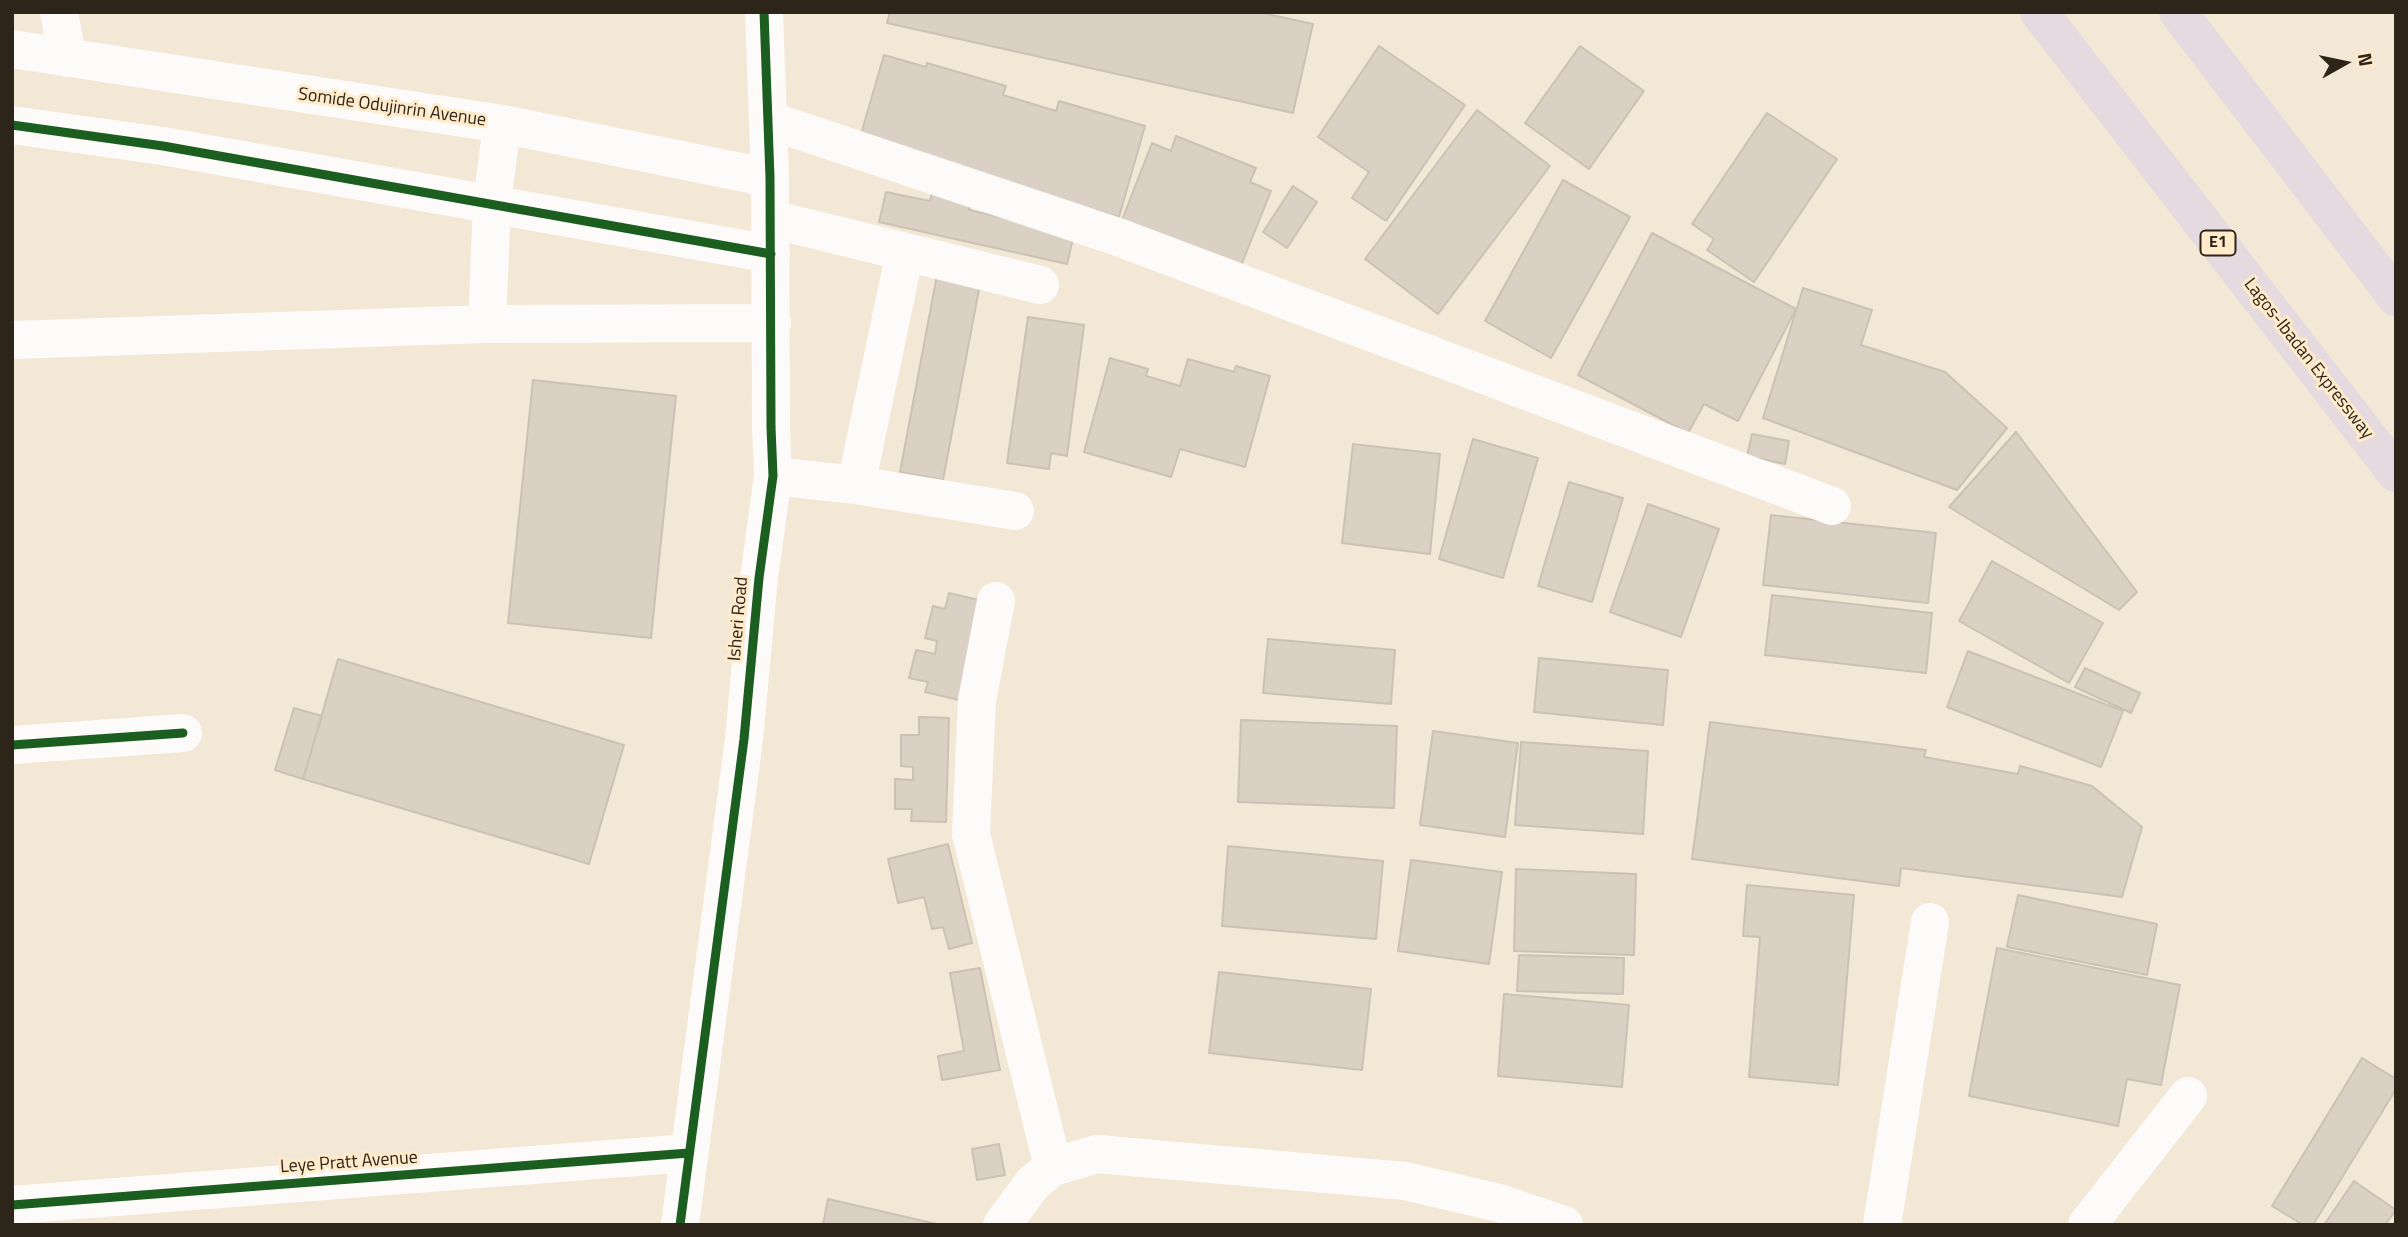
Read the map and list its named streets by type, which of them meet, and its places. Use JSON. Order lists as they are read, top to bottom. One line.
{"streets":{"highway":["E1","Lagos-Ibadan Expressway"],"street":["Somide Odujinrin Avenue","Isheri Road","Leye Pratt Avenue"]},"crossings":[["Somide Odujinrin Avenue","Isheri Road"],["Isheri Road","Leye Pratt Avenue"]],"north":"right"}
